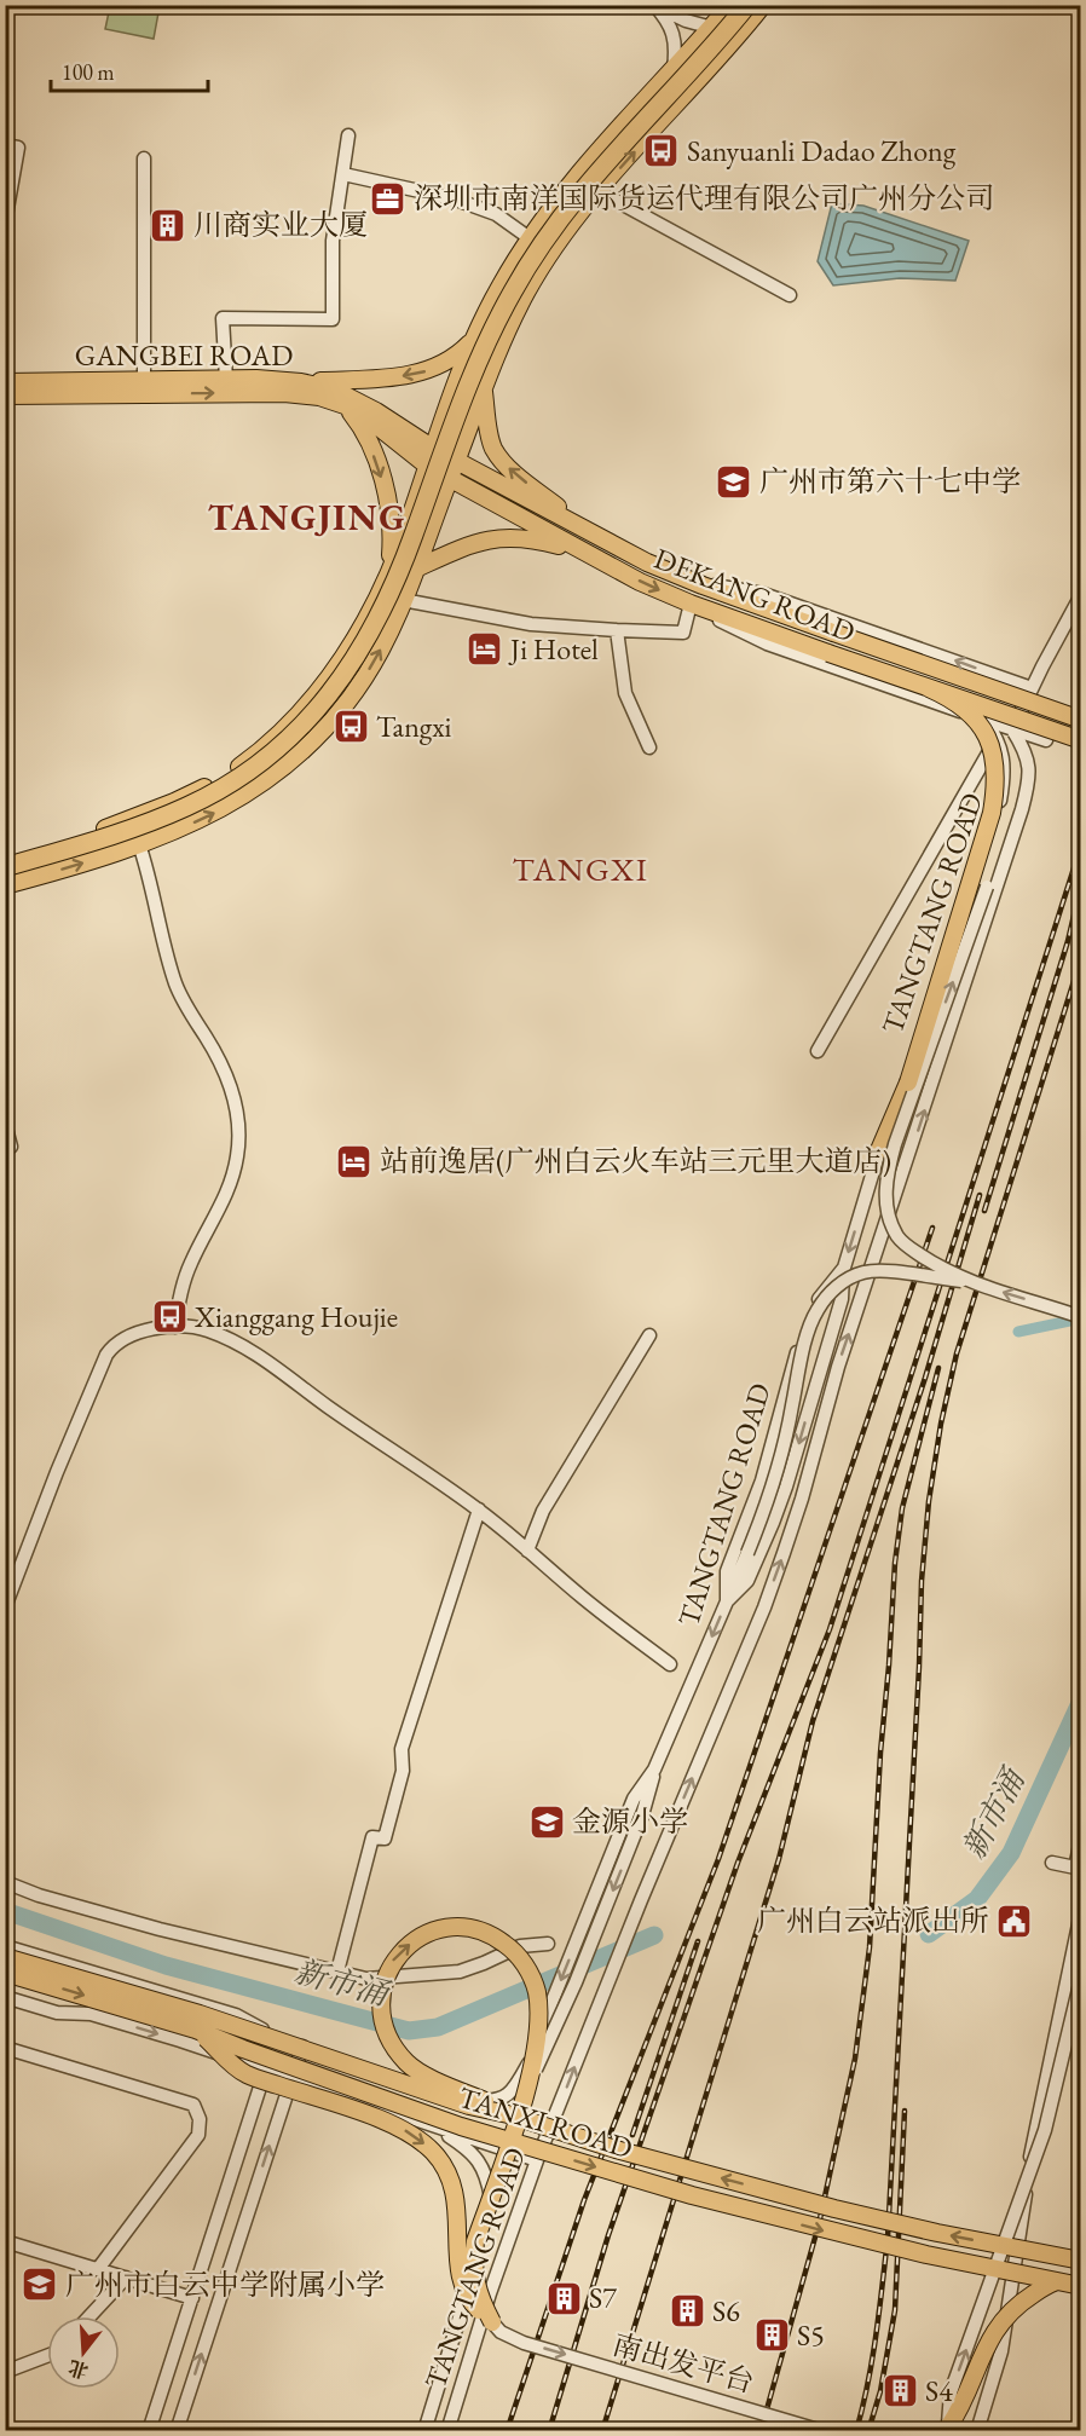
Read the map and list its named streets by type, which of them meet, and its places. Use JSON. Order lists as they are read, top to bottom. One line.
{"streets":{"main road":["GANGBEI ROAD","DEKANG ROAD","TANXI ROAD"],"street":["TANGTANG ROAD","南出发平台"]},"crossings":[["GANGBEI ROAD","DEKANG ROAD"],["TANGTANG ROAD","TANXI ROAD"]],"one_way":["南出发平台"],"districts":["TANGJING","TANGXI"],"water":["新市涌"],"places":{"bus stop":["Sanyuanli Dadao Zhong","Tangxi","Xianggang Houjie"],"office":["深圳市南洋国际货运代理有限公司广州分公司"],"building":["川商实业大厦","S7","S6","S5","S4"],"school or university":["广州市第六十七中学","金源小学","广州市白云中学附属小学"],"hotel":["Ji Hotel","站前逸居(广州白云火车站三元里大道店)"],"public building":["广州白云站派出所"]},"scale_bar":"100 m","north":"bottom"}
